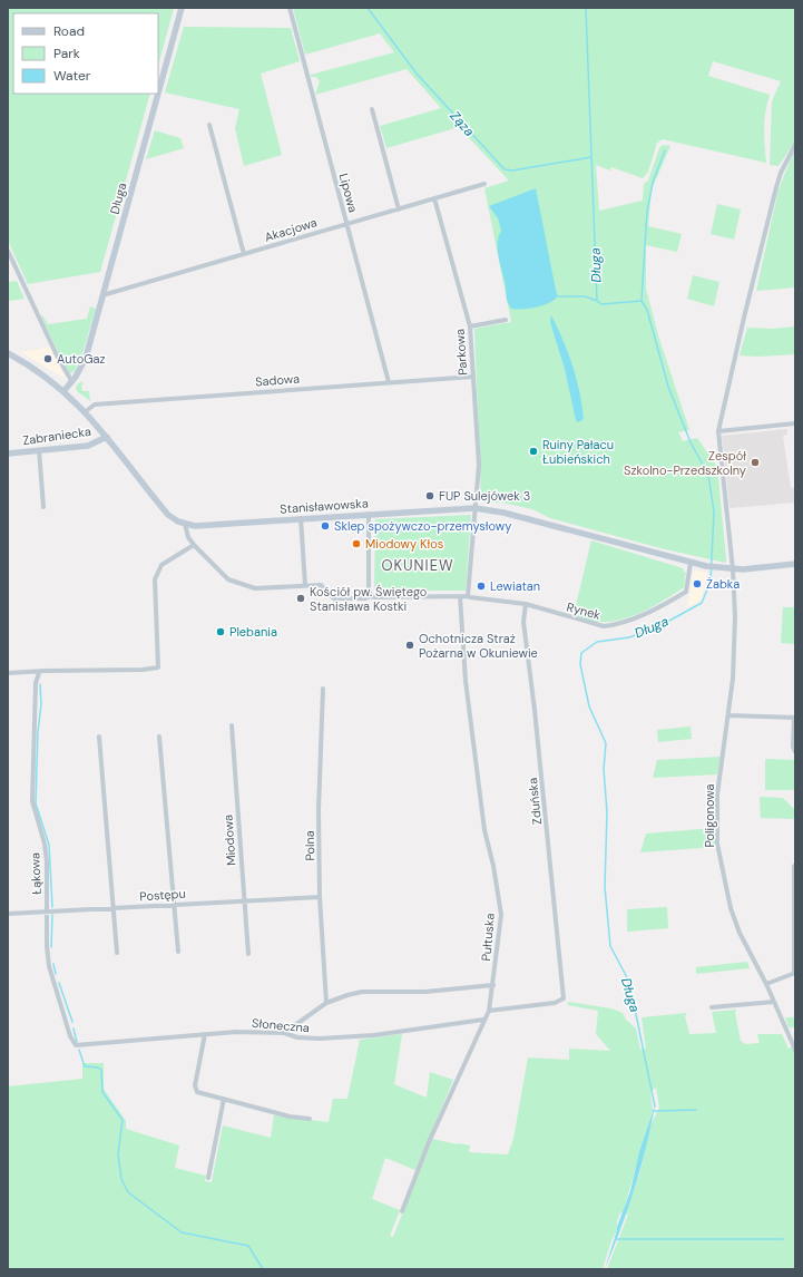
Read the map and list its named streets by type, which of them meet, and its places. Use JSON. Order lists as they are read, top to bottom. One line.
{"streets":{"main road":["Długa","Zabraniecka","Stanisławowska"],"street":["Lipowa","Akacjowa","Parkowa","Sadowa","Rynek","Zduńska","Poligonowa","Miodowa","Polna","Łąkowa","Postępu","Pułtuska","Słoneczna"]},"crossings":[["Lipowa","Akacjowa"],["Lipowa","Sadowa"],["Długa","Akacjowa"],["Długa","Stanisławowska"],["Akacjowa","Parkowa"],["Parkowa","Sadowa"],["Parkowa","Stanisławowska"],["Sadowa","Stanisławowska"],["Zabraniecka","Stanisławowska"],["Stanisławowska","Rynek"],["Stanisławowska","Poligonowa"],["Rynek","Zduńska"],["Rynek","Pułtuska"],["Zduńska","Pułtuska"],["Miodowa","Postępu"],["Polna","Postępu"],["Łąkowa","Postępu"],["Łąkowa","Słoneczna"],["Pułtuska","Słoneczna"]],"districts":["OKUNIEW"],"water":["Ząza","Długa"],"places":["AutoGaz","Ruiny Pałacu Łubieńskich","Zespół Szkolno-Przedszkolny","FUP Sulejówek 3","Sklep spożywczo-przemysłowy","Miodowy Kłos","Żabka","Lewiatan","Kościół pw. Świętego Stanisława Kostki","Plebania","Ochotnicza Straż Pożarna w Okuniewie"],"legend":["Road","Park","Water"]}
